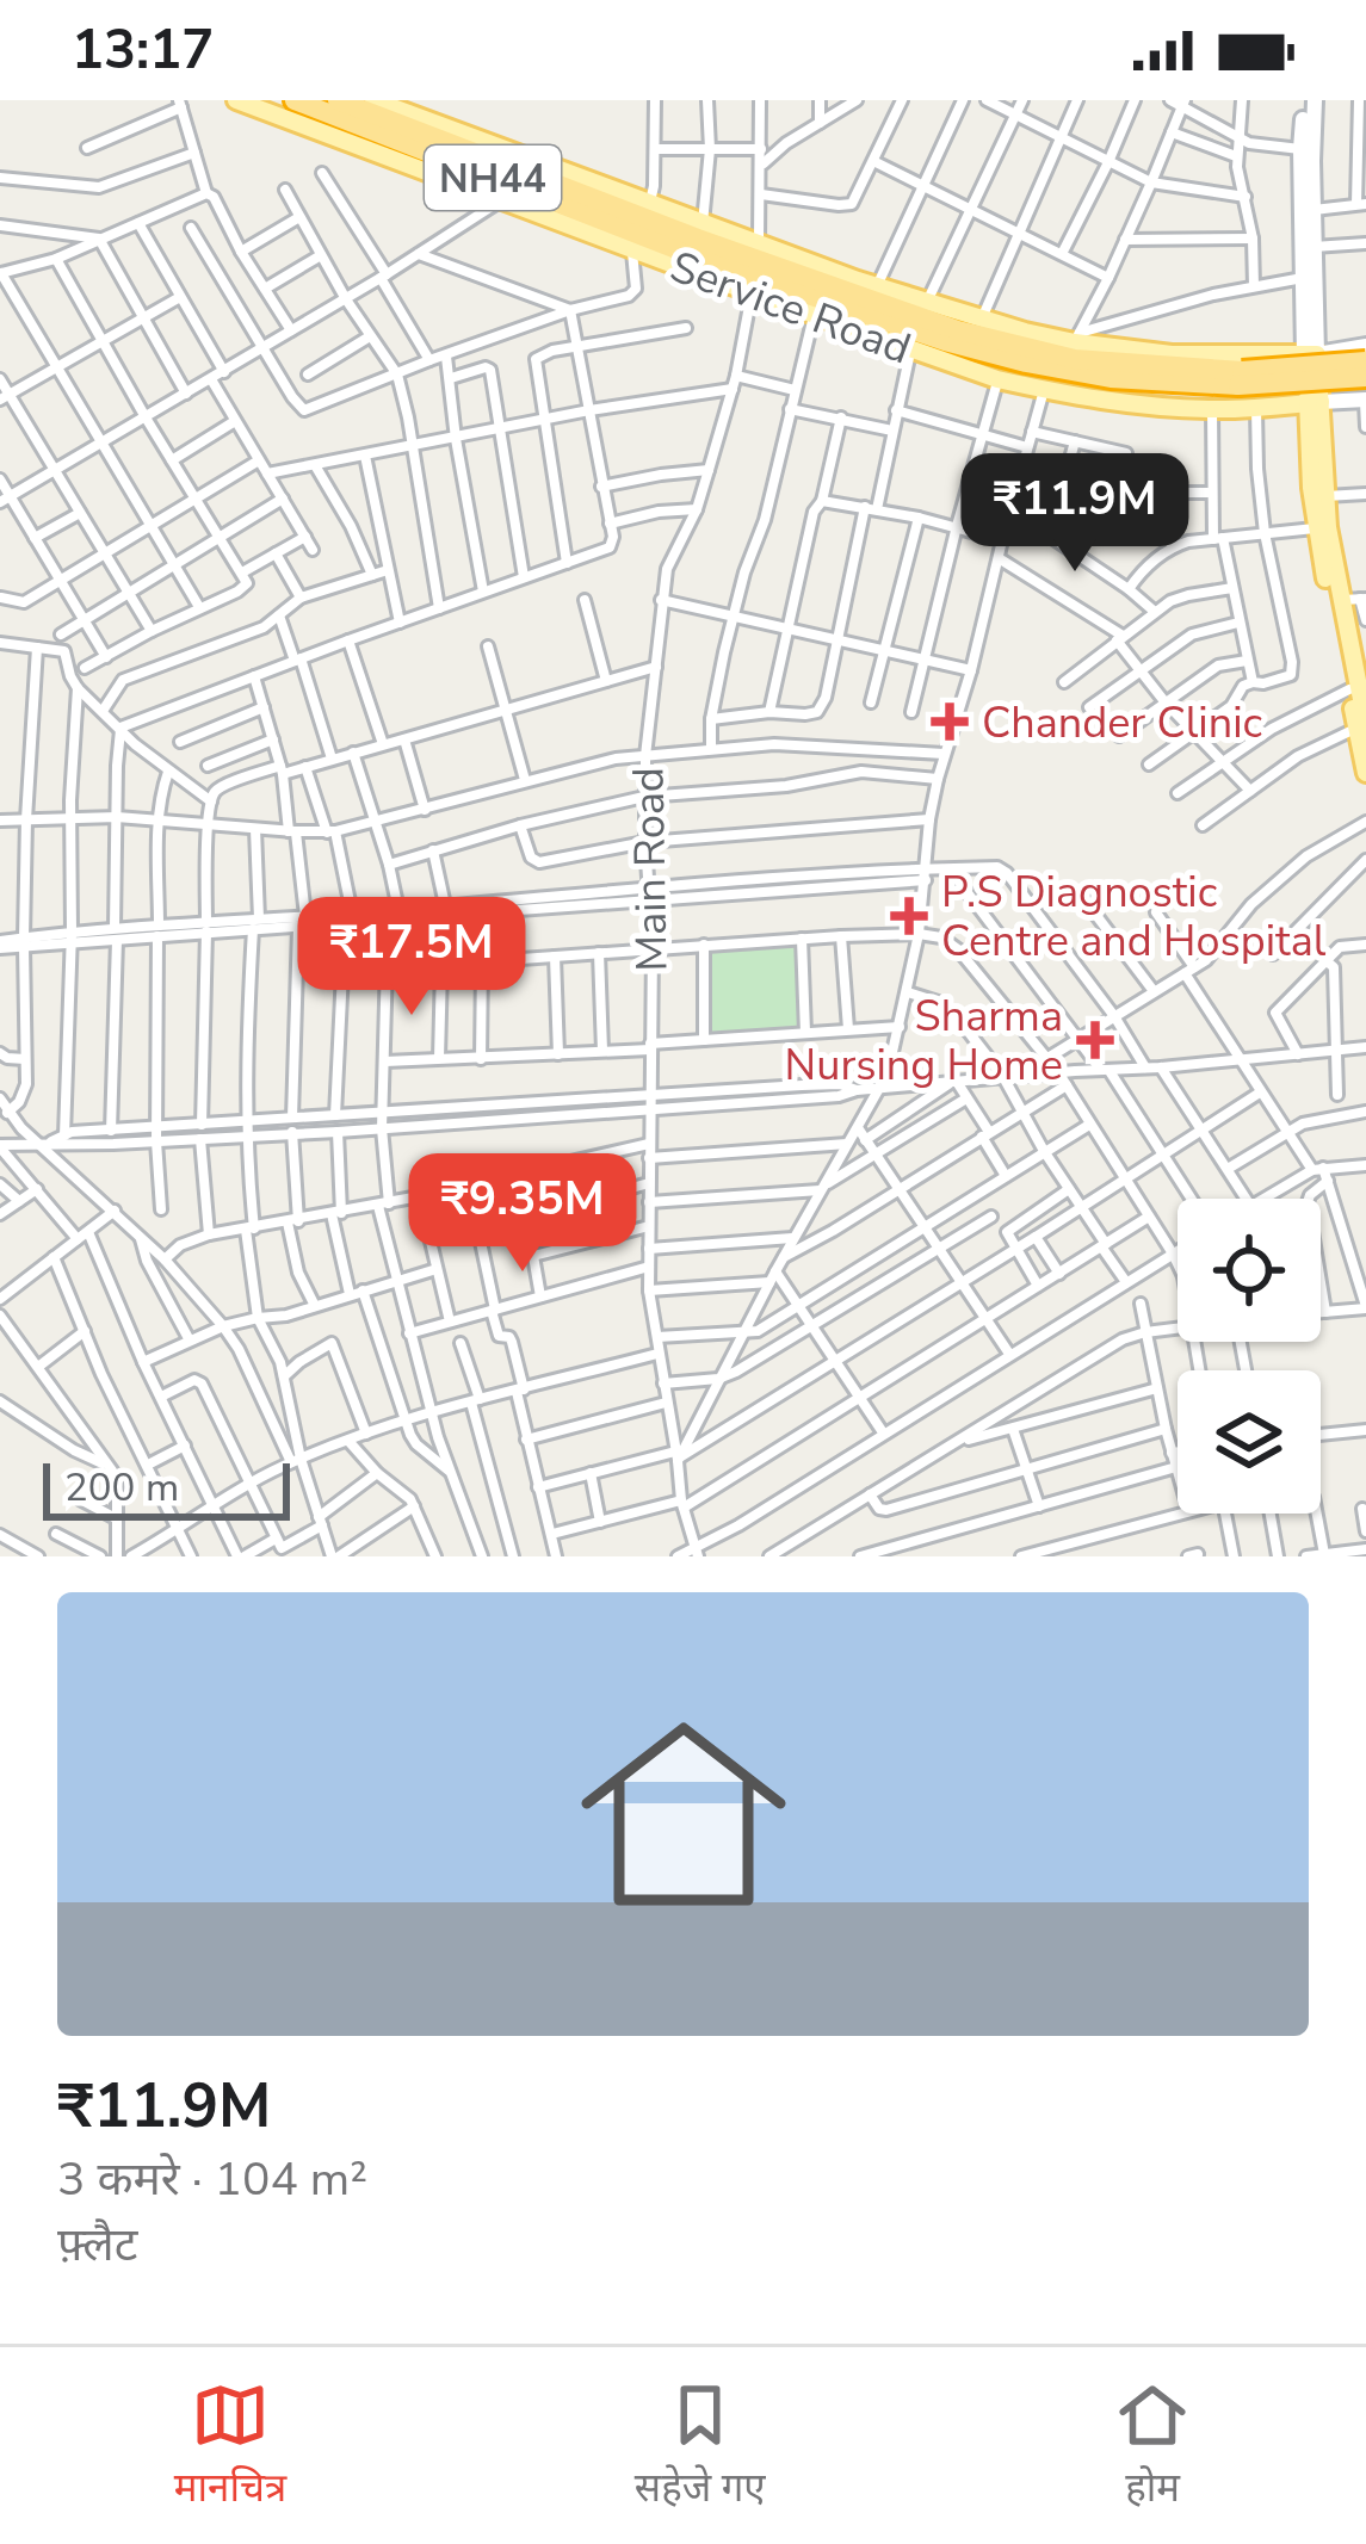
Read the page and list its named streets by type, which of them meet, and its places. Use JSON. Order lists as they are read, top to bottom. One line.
{"streets":{"highway":["NH44"],"main road":["Service Road"],"street":["Main Road"]},"crossings":[["NH44","Service Road"],["Service Road","Main Road"]],"places":{"health":["Chander Clinic","P.S Diagnostic Centre and Hospital","Sharma Nursing Home"]},"scale_bar":"200 m","page":{"status":"13:17","price":["₹11.9M","₹17.5M","₹9.35M"],"scale":"200 m","list":[{"name":"₹11.9M","note":"3 कमरे · 104 m² · फ़्लैट"}],"tabs":["मानचित्र","सहेजे गए","होम"]}}
